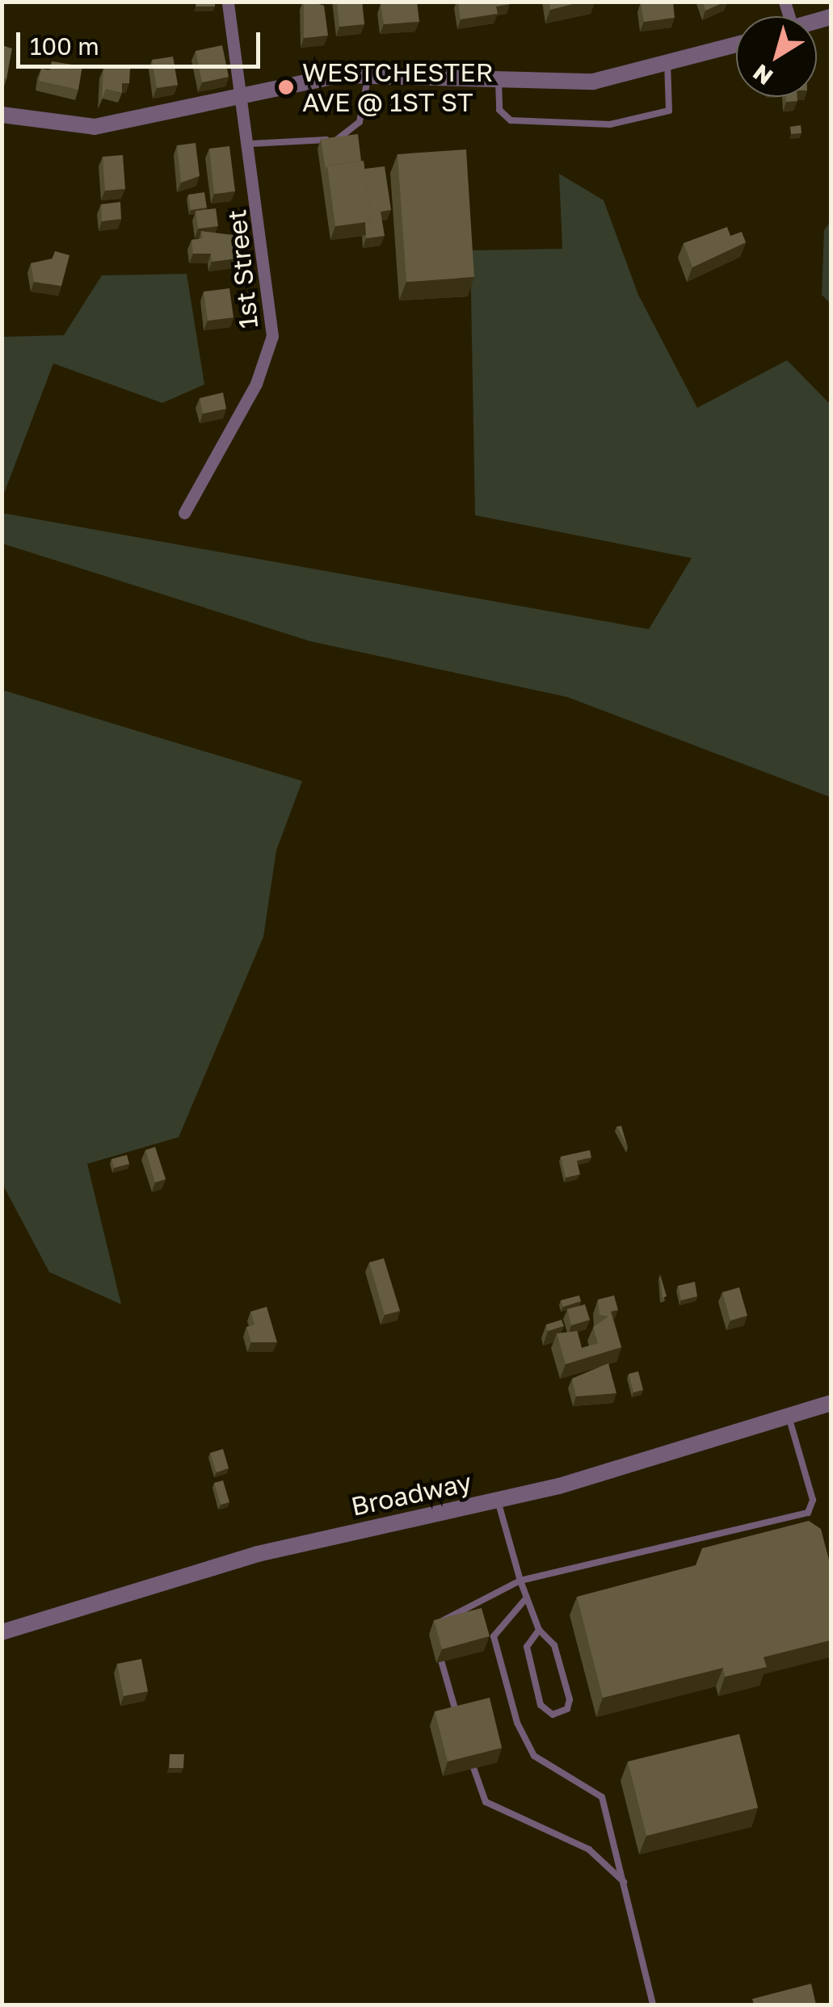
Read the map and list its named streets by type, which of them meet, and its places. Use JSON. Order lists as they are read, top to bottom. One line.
{"streets":{"street":["1st Street","Broadway"]},"places":["WESTCHESTER AVE @ 1ST ST"],"scale_bar":"100 m","north":"bottom left"}
